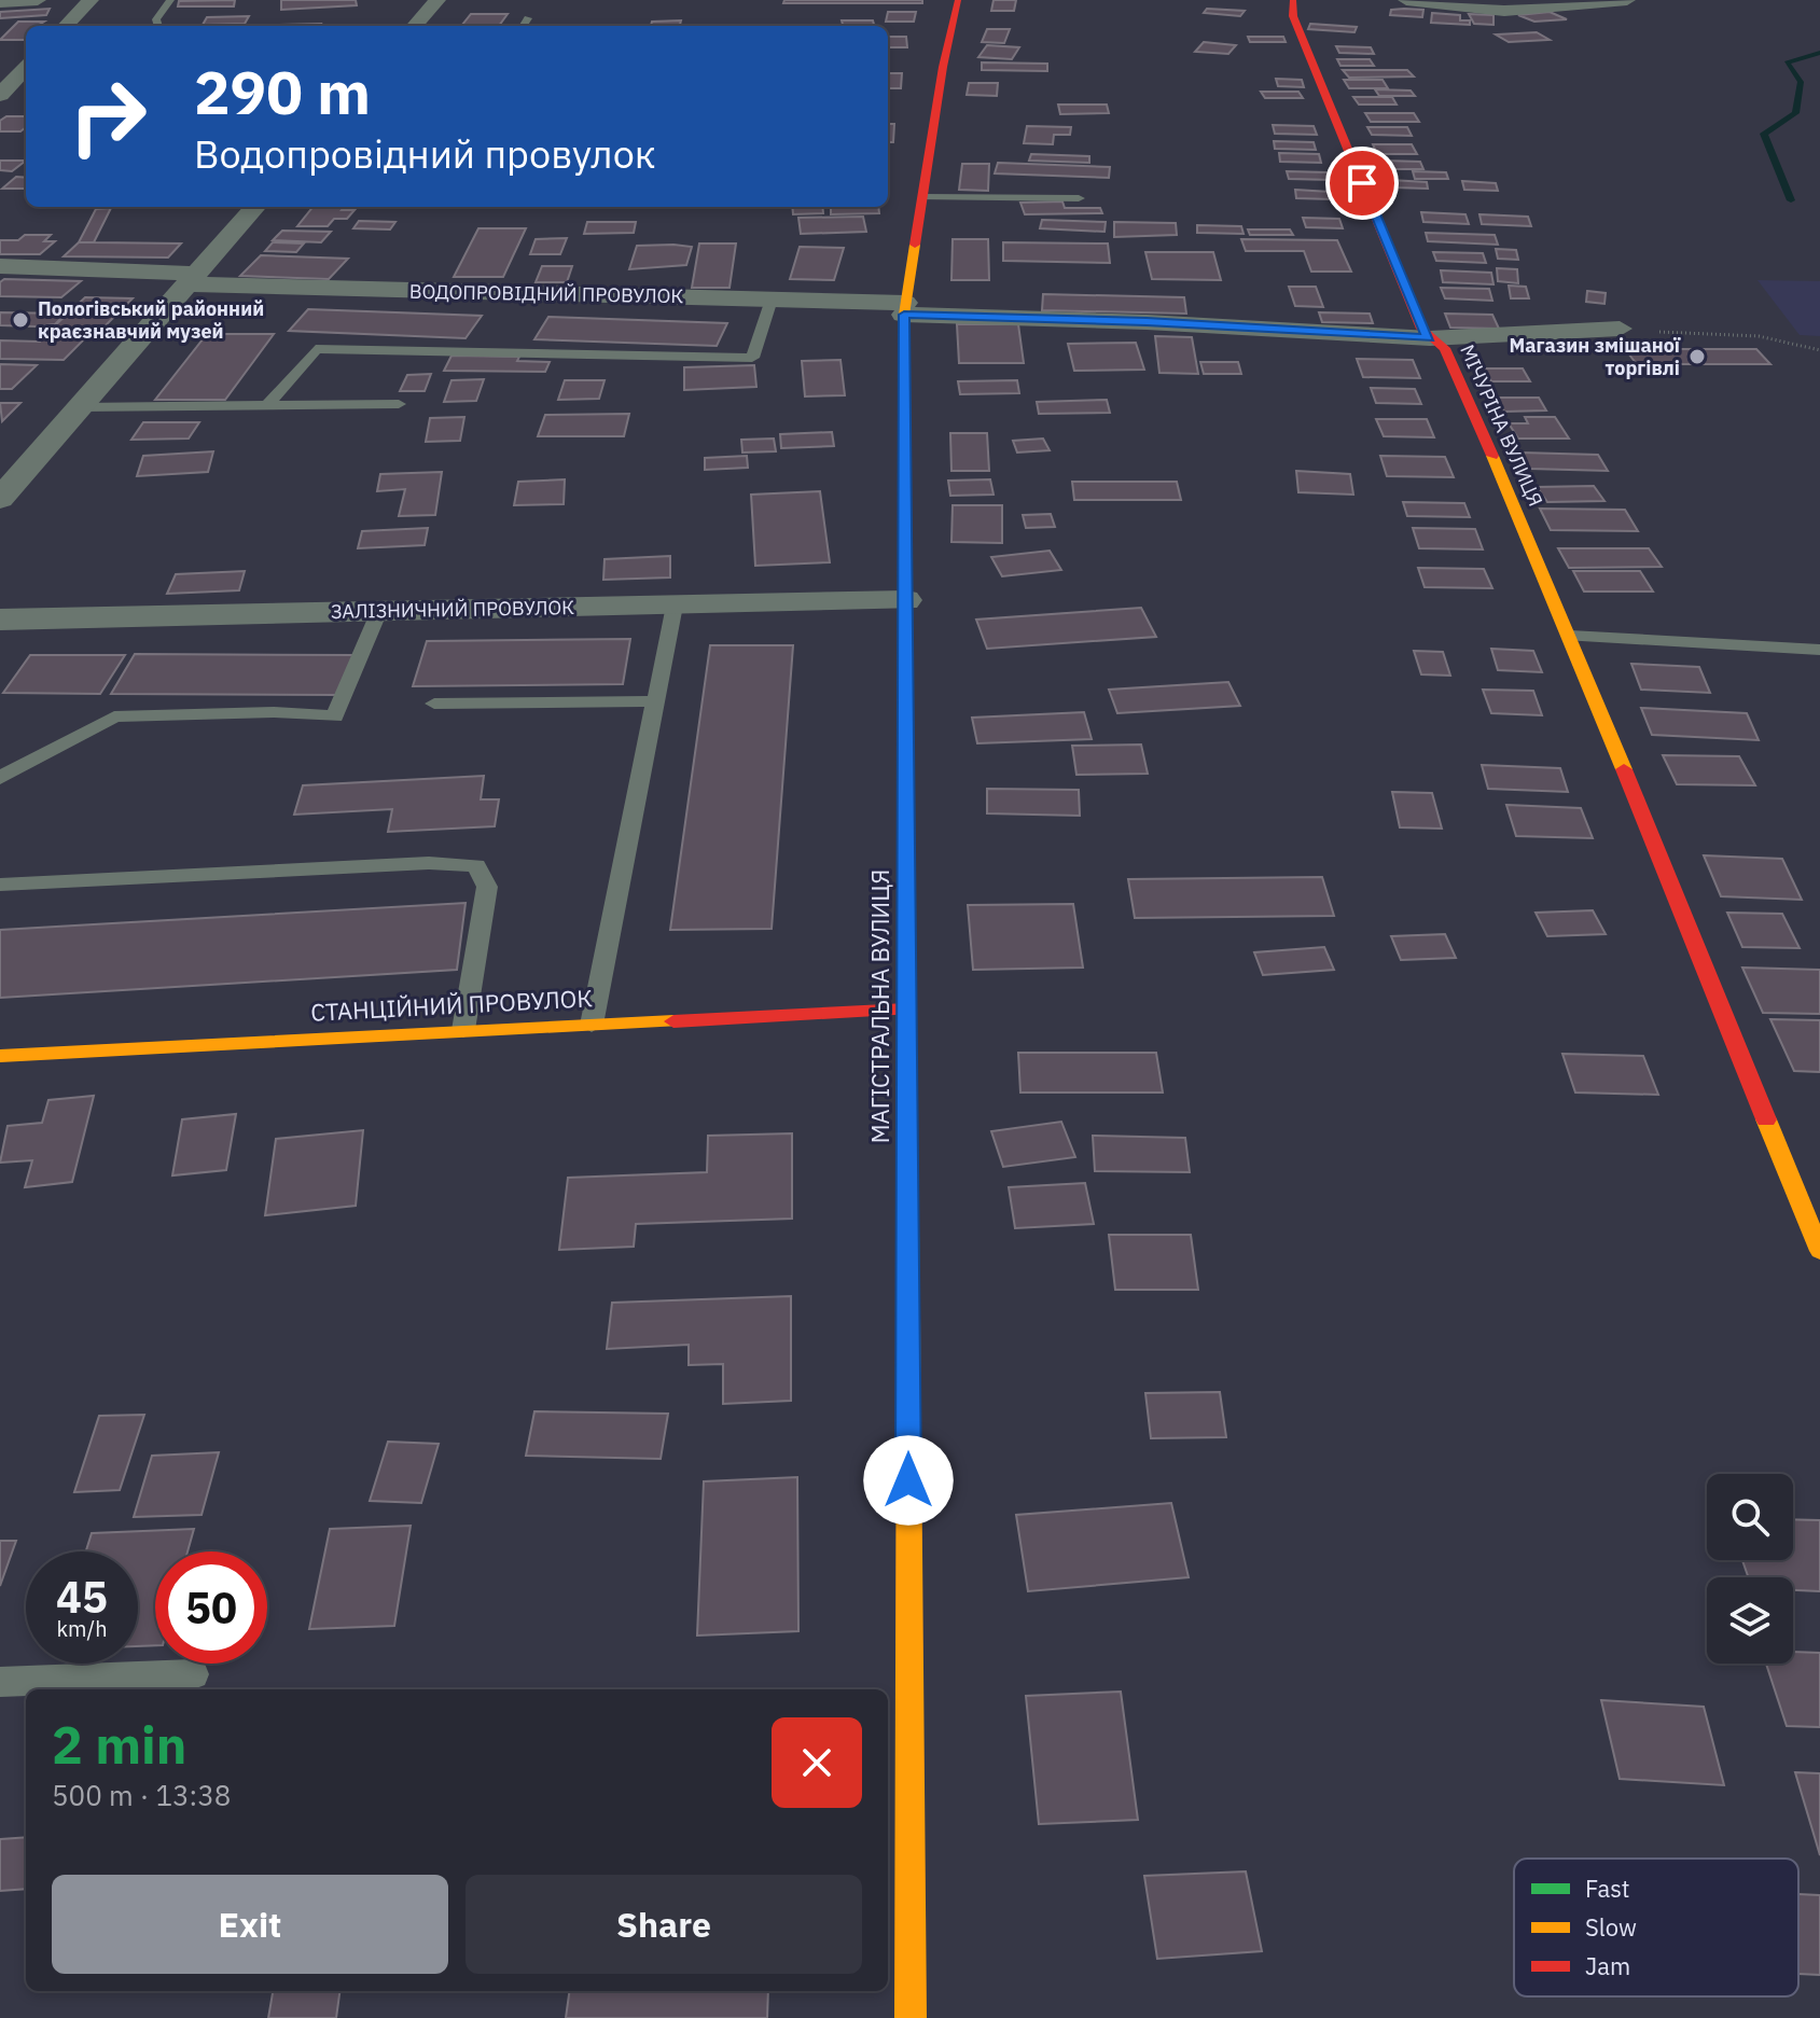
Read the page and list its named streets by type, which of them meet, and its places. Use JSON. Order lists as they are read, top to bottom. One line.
{"streets":{"street":["ВОДОПРОВІДНИЙ ПРОВУЛОК","МІЧУРІНА ВУЛИЦЯ","ЗАЛІЗНИЧНИЙ ПРОВУЛОК","СТАНЦІЙНИЙ ПРОВУЛОК","МАГІСТРАЛЬНА ВУЛИЦЯ"]},"crossings":[["ВОДОПРОВІДНИЙ ПРОВУЛОК","МІЧУРІНА ВУЛИЦЯ"],["ВОДОПРОВІДНИЙ ПРОВУЛОК","МАГІСТРАЛЬНА ВУЛИЦЯ"],["ЗАЛІЗНИЧНИЙ ПРОВУЛОК","МАГІСТРАЛЬНА ВУЛИЦЯ"],["СТАНЦІЙНИЙ ПРОВУЛОК","МАГІСТРАЛЬНА ВУЛИЦЯ"]],"places":["Пологівський районний краєзнавчий музей","Магазин змішаної торгівлі"],"legend":["Fast","Slow","Jam"],"page":{"turn":["290 m","Водопровідний провулок"],"speed":"45 km/h","limit":"50","heading":["2 min","500 m · 13:38"],"buttons":["Exit","Share"]}}
